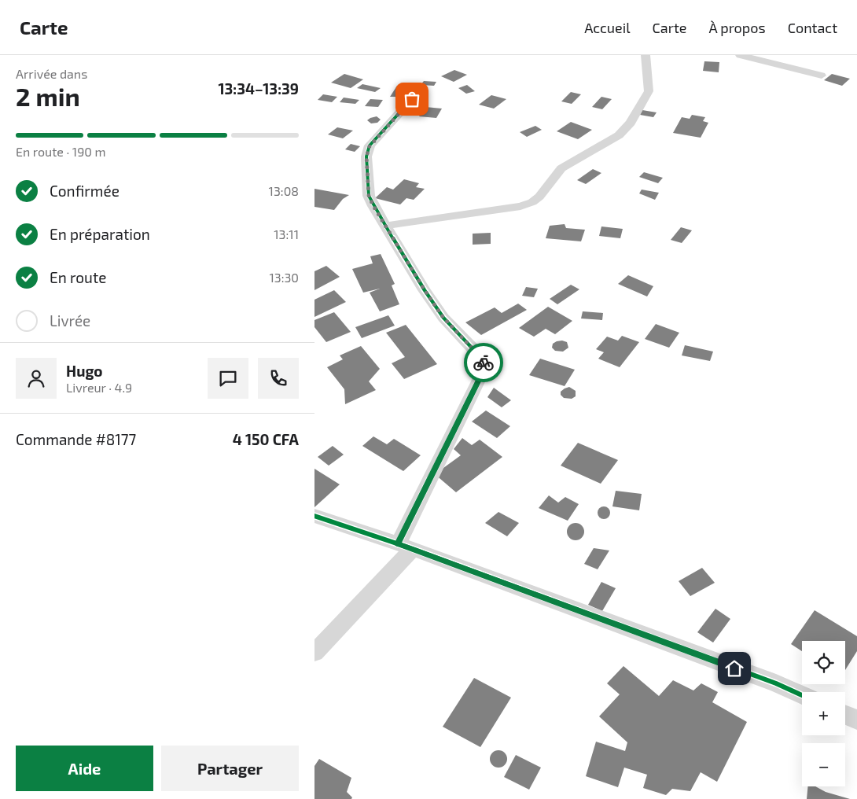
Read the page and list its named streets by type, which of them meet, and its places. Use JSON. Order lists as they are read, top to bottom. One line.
{"page":{"header":"Carte","nav":["Accueil","Carte","À propos","Contact"],"heading":["2 min","Arrivée dans","13:34–13:39"],"panel":["Hugo","Livreur · 4.9","Commande #8177","4 150 CFA"],"bar":"En route · 190 m","list":[["Confirmée","13:08"],["En préparation","13:11"],["En route","13:30"],"Livrée"],"map_buttons":["+","−"],"buttons":["Aide","Partager"]}}
